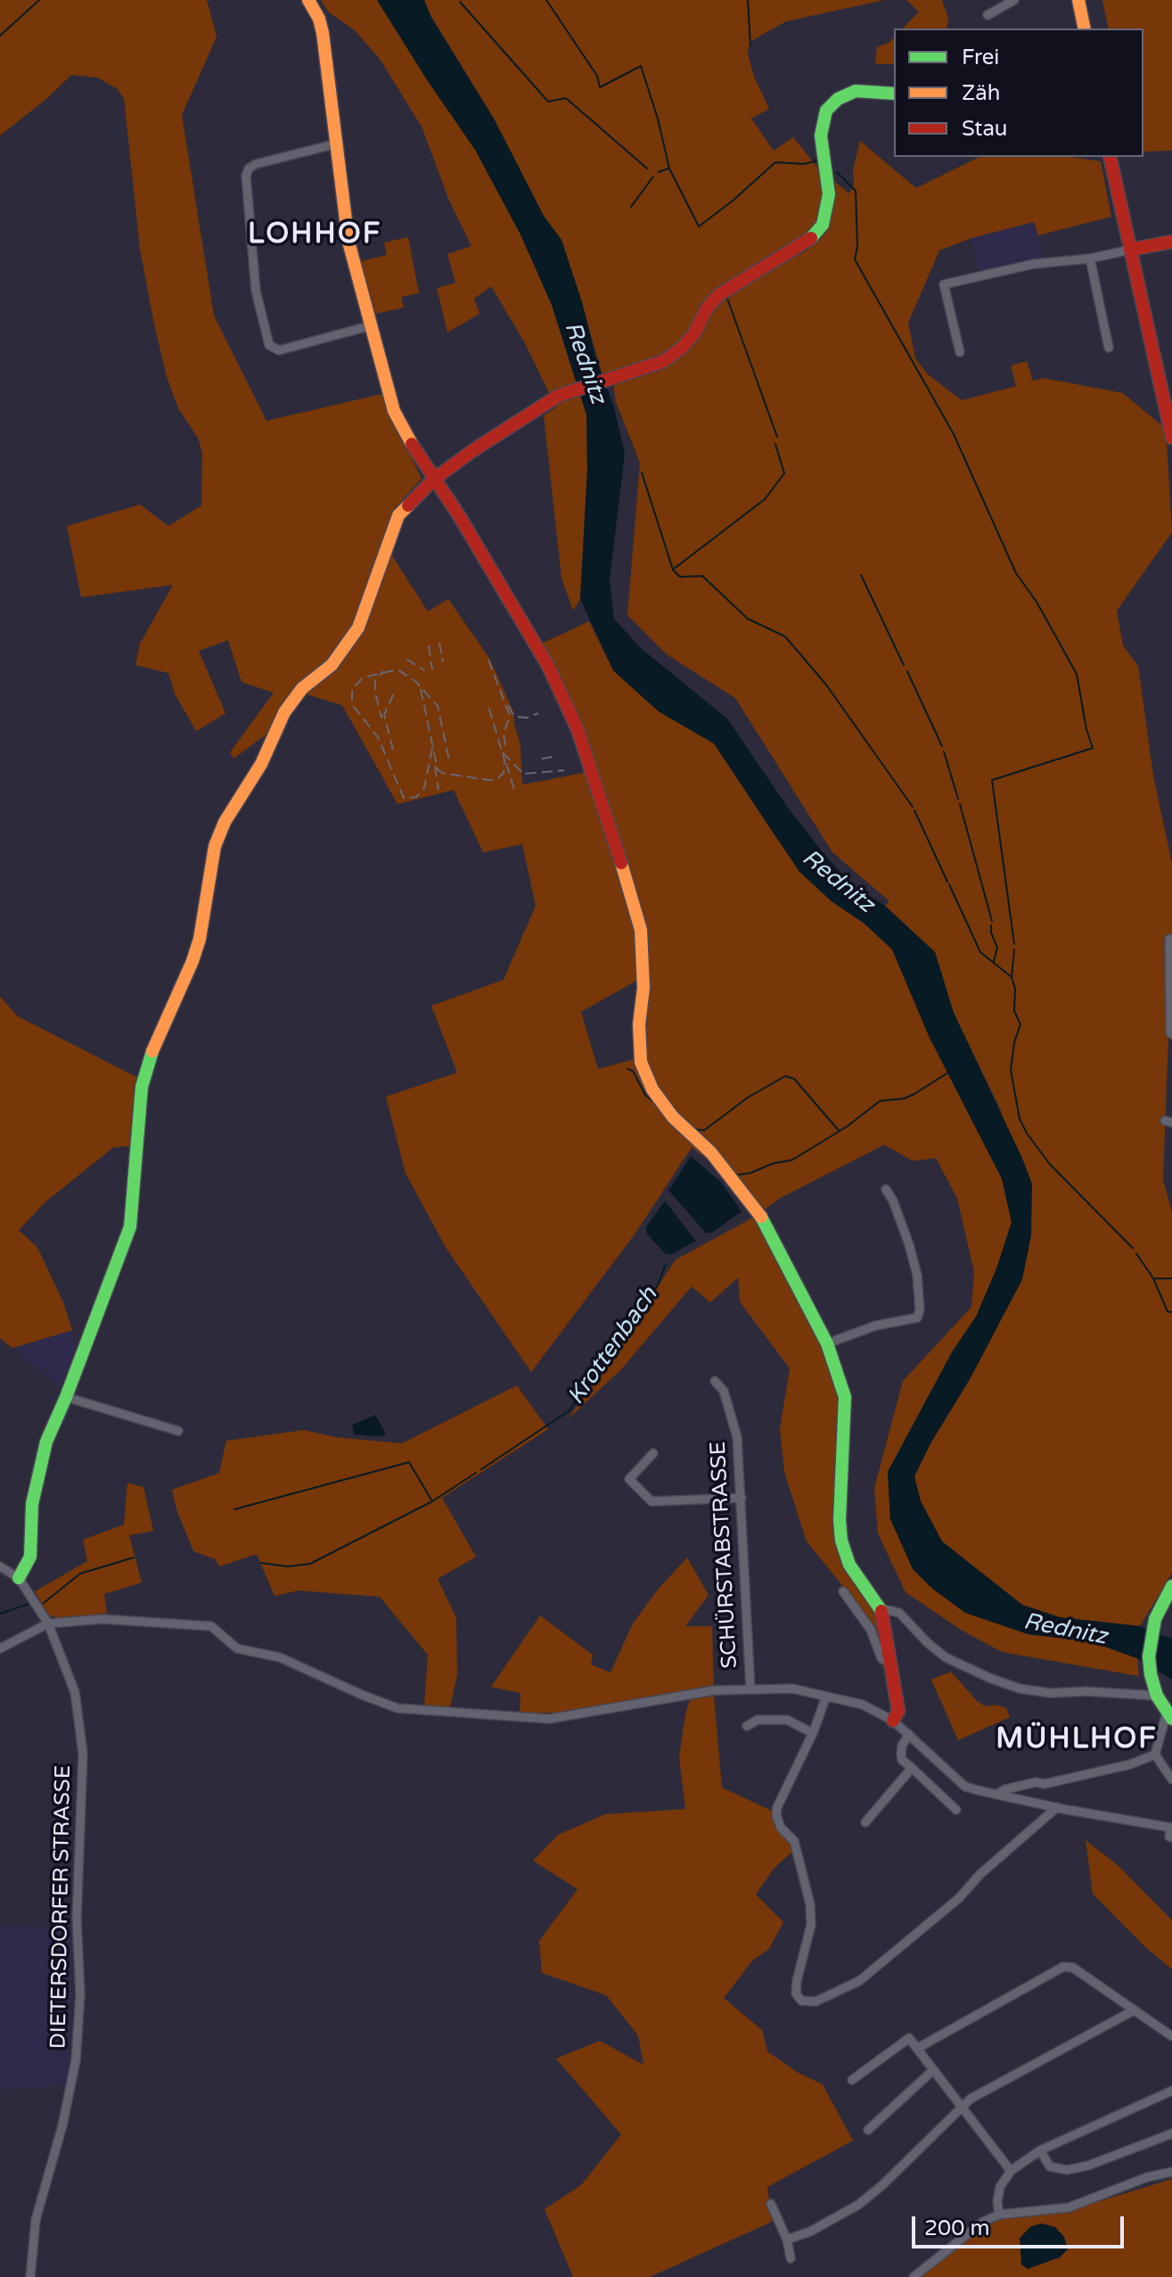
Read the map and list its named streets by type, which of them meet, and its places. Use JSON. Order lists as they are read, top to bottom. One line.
{"streets":{"street":["SCHÜRSTABSTRASSE","DIETERSDORFER STRASSE"]},"districts":["LOHHOF","MÜHLHOF"],"water":["Rednitz","Krottenbach"],"legend":["Frei","Zäh","Stau"],"scale_bar":"200 m"}
